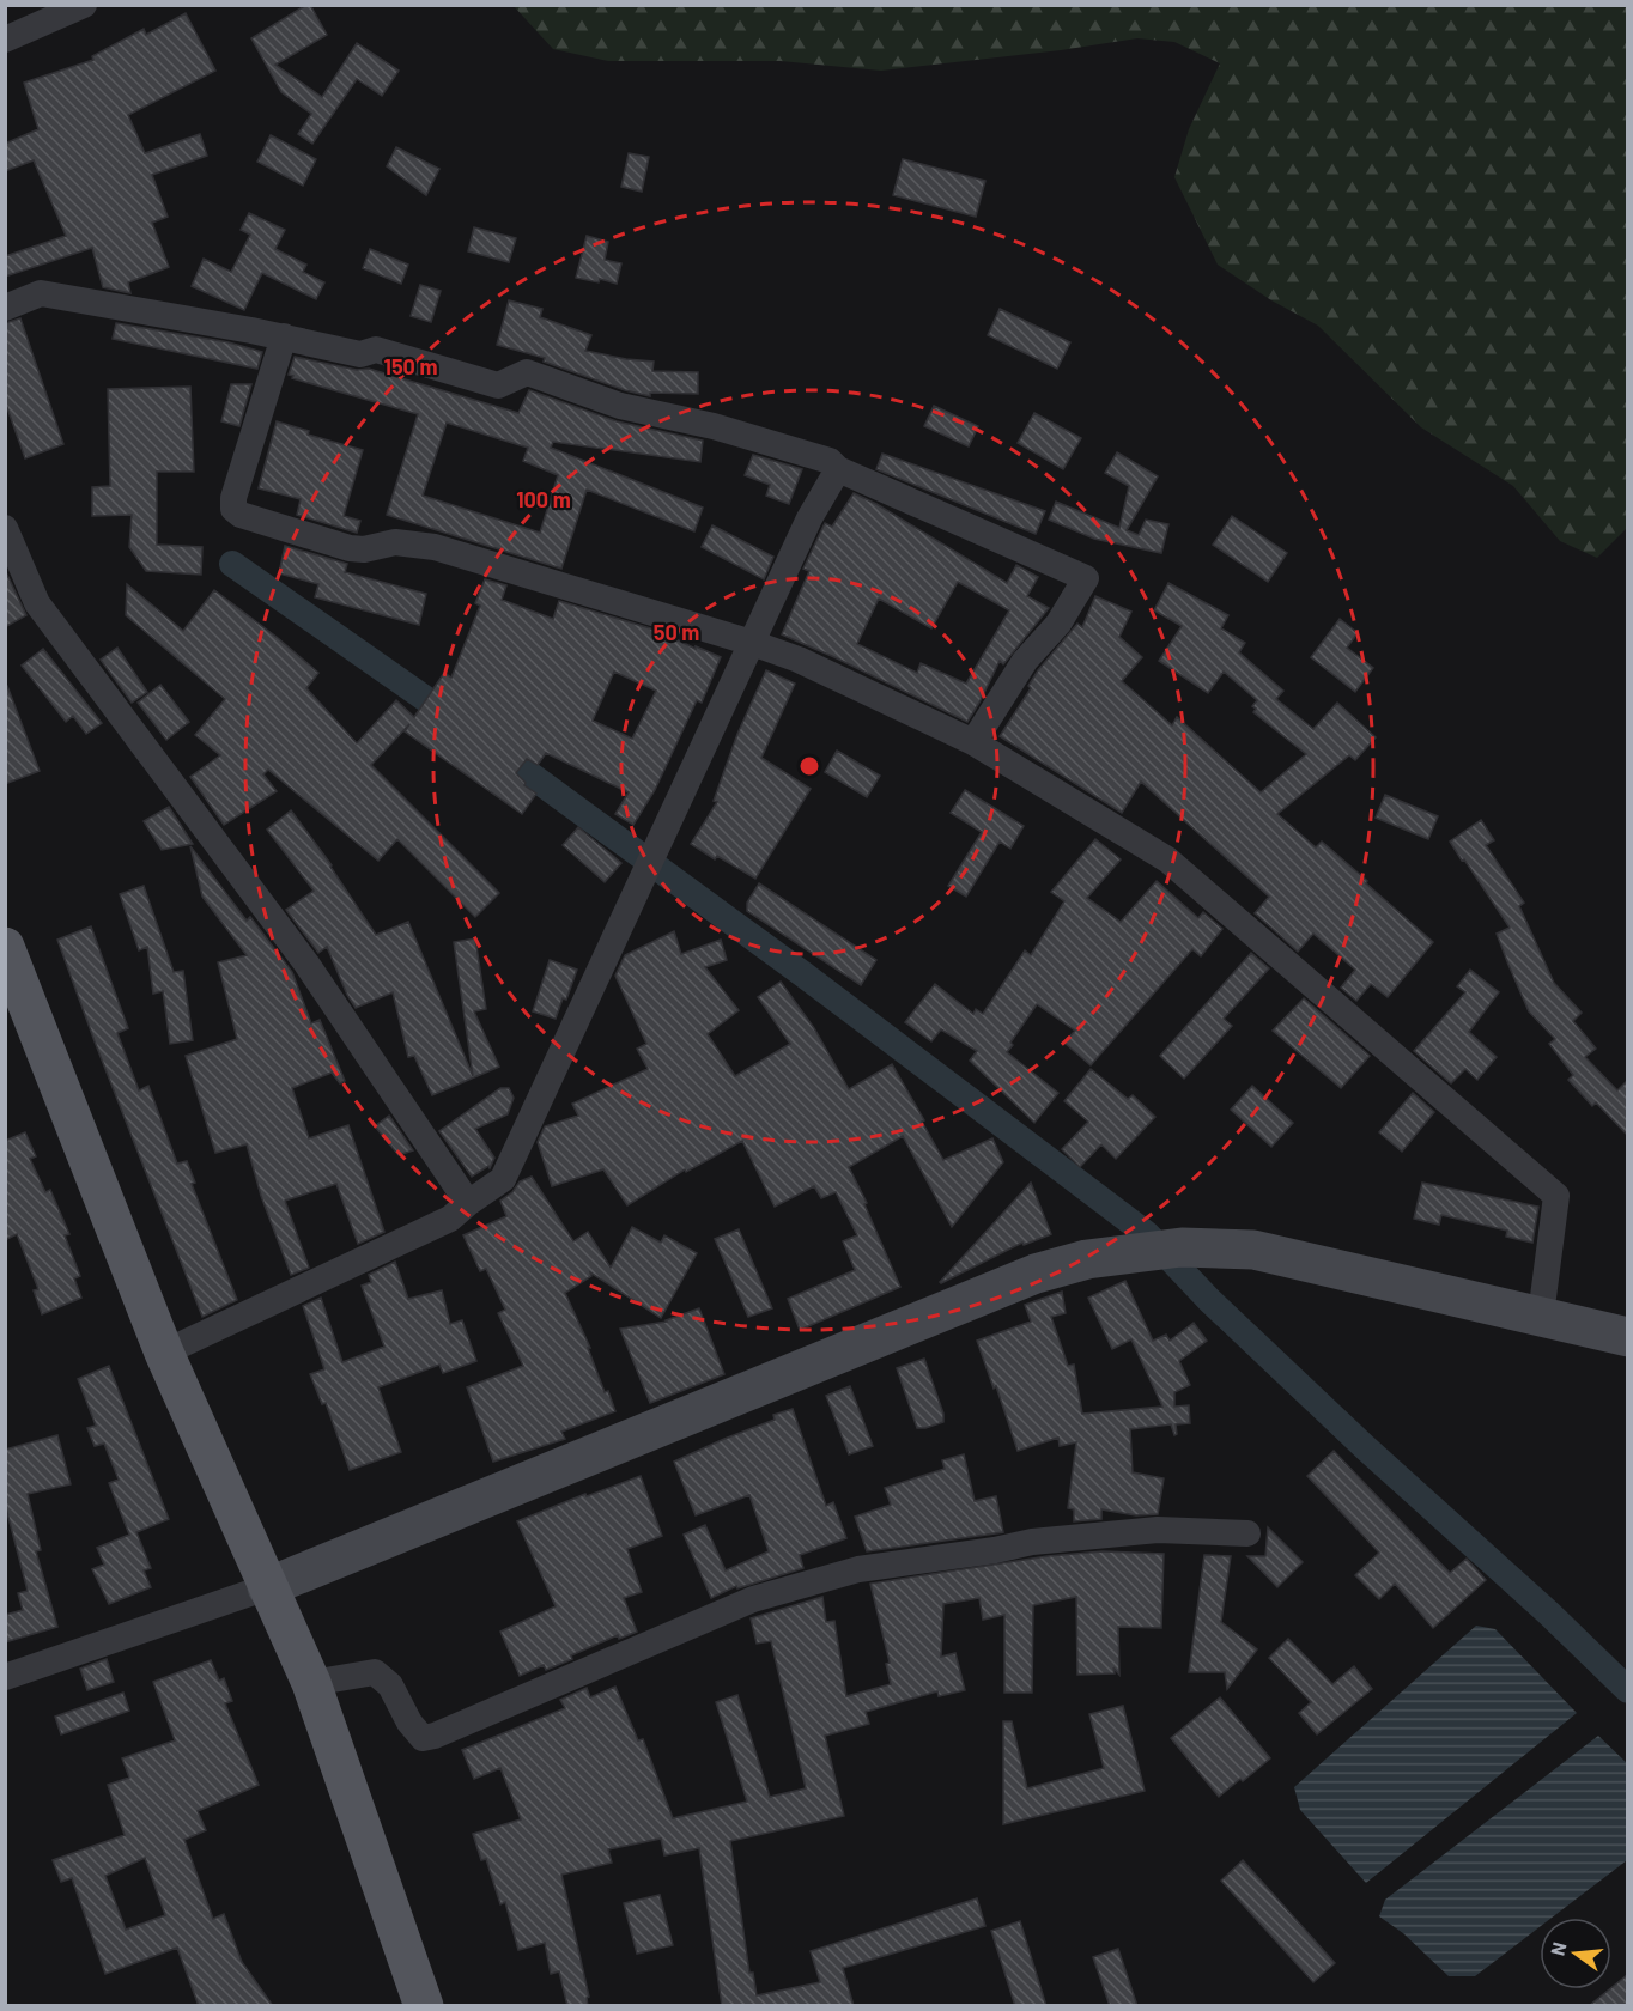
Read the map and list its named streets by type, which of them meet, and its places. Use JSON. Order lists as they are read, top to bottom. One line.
{"north":"left","rings":["150 m","100 m","50 m"]}
